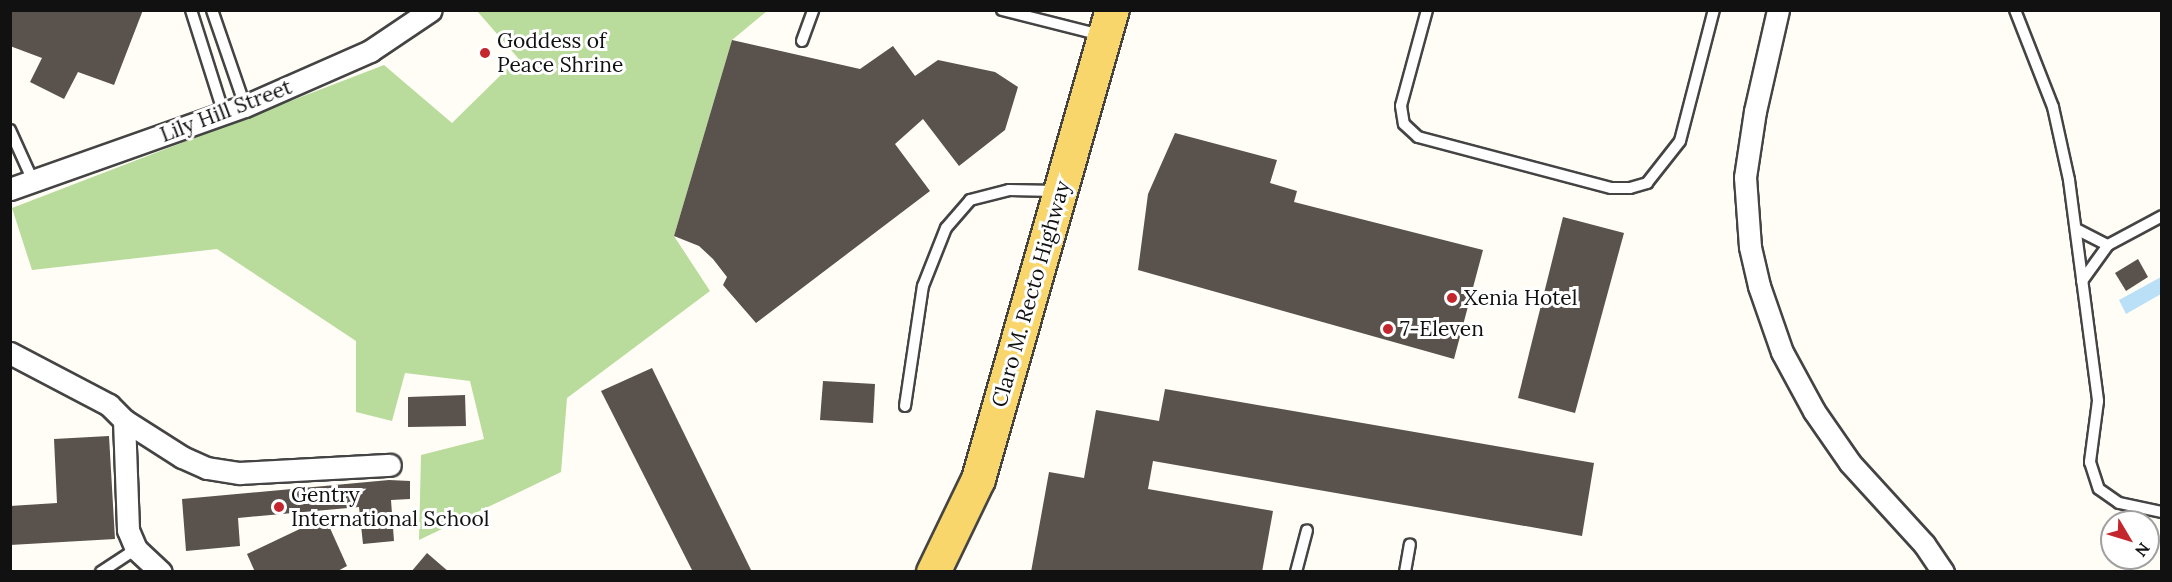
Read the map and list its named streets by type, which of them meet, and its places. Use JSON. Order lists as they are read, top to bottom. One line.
{"streets":{"main road":["Claro M. Recto Highway"],"street":["Lily Hill Street"]},"places":["Goddess of Peace Shrine","Xenia Hotel","7-Eleven","Gentry International School"],"north":"bottom right"}
